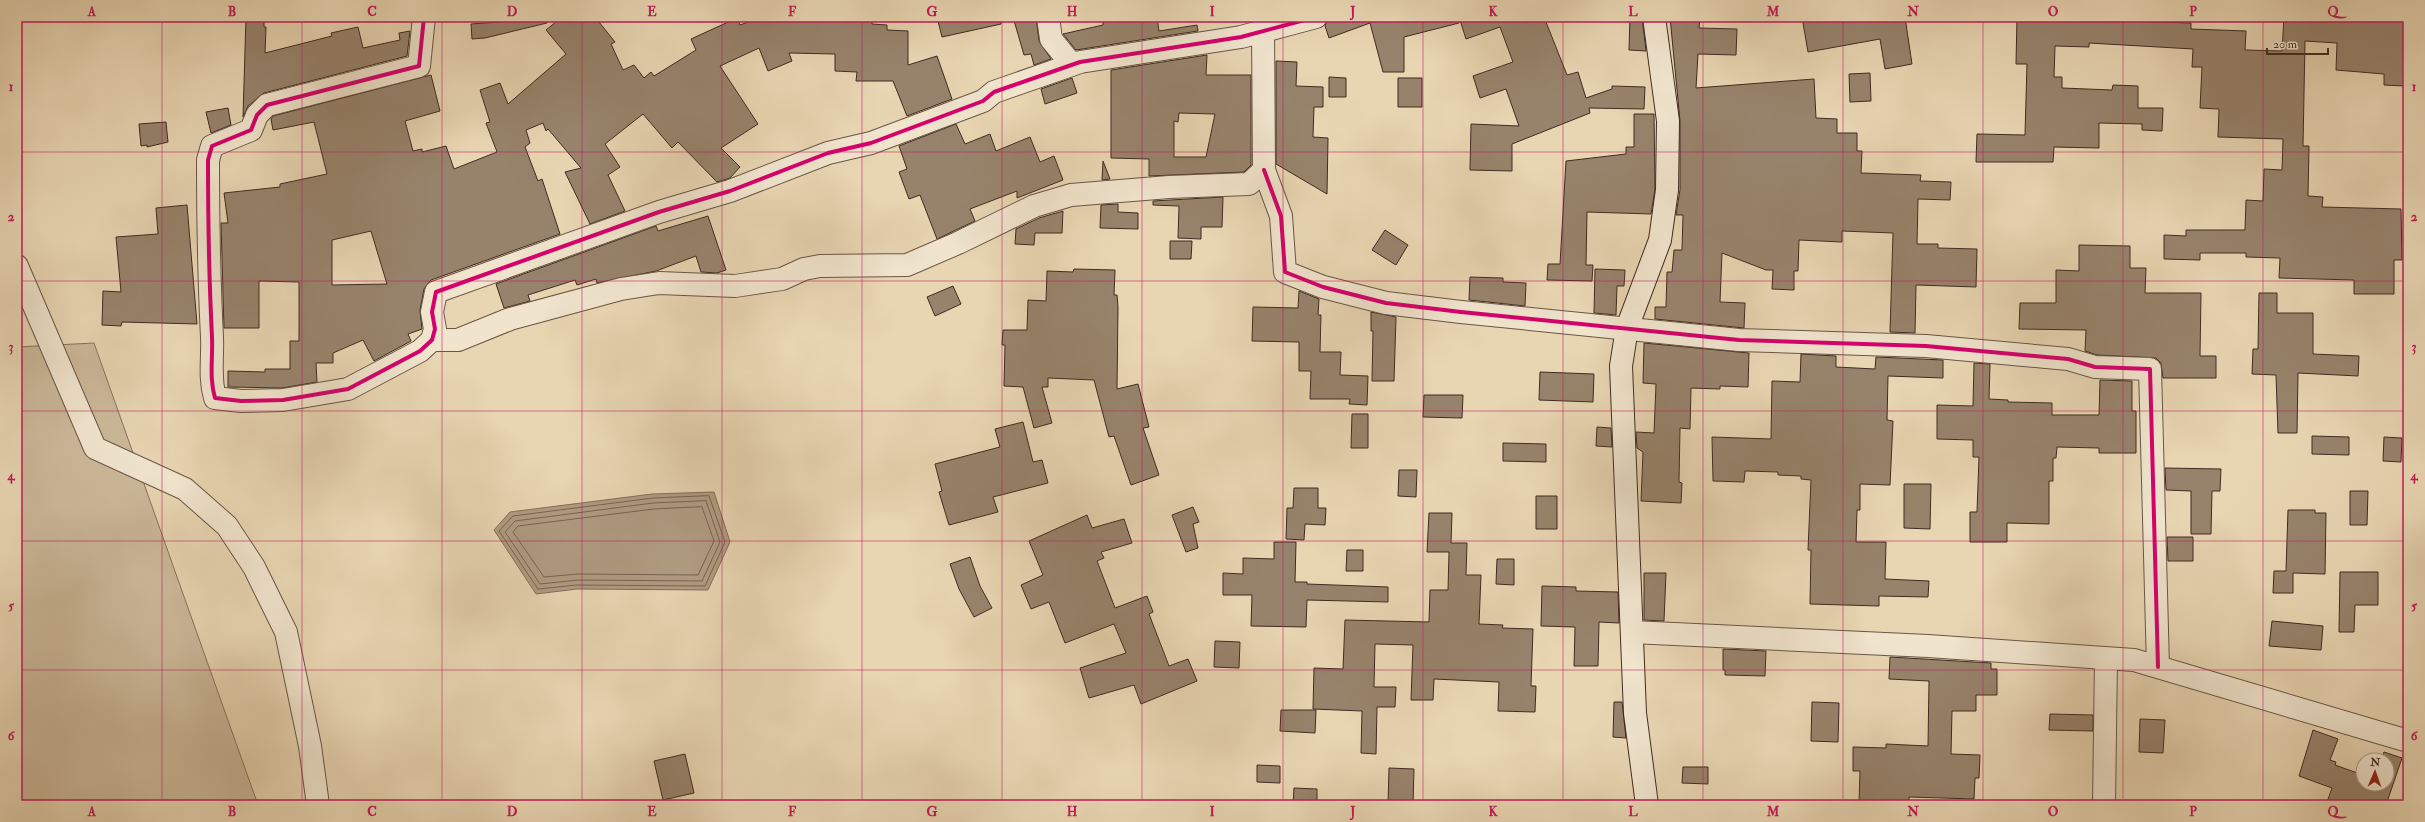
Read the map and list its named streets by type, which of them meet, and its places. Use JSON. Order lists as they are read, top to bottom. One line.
{"scale_bar":"20 m","north":"top","grid":{"columns":["A","B","C","D","E","F","G","H","I","J","K","L","M","N","O","P","Q"],"rows":["1","2","3","4","5","6"]}}
